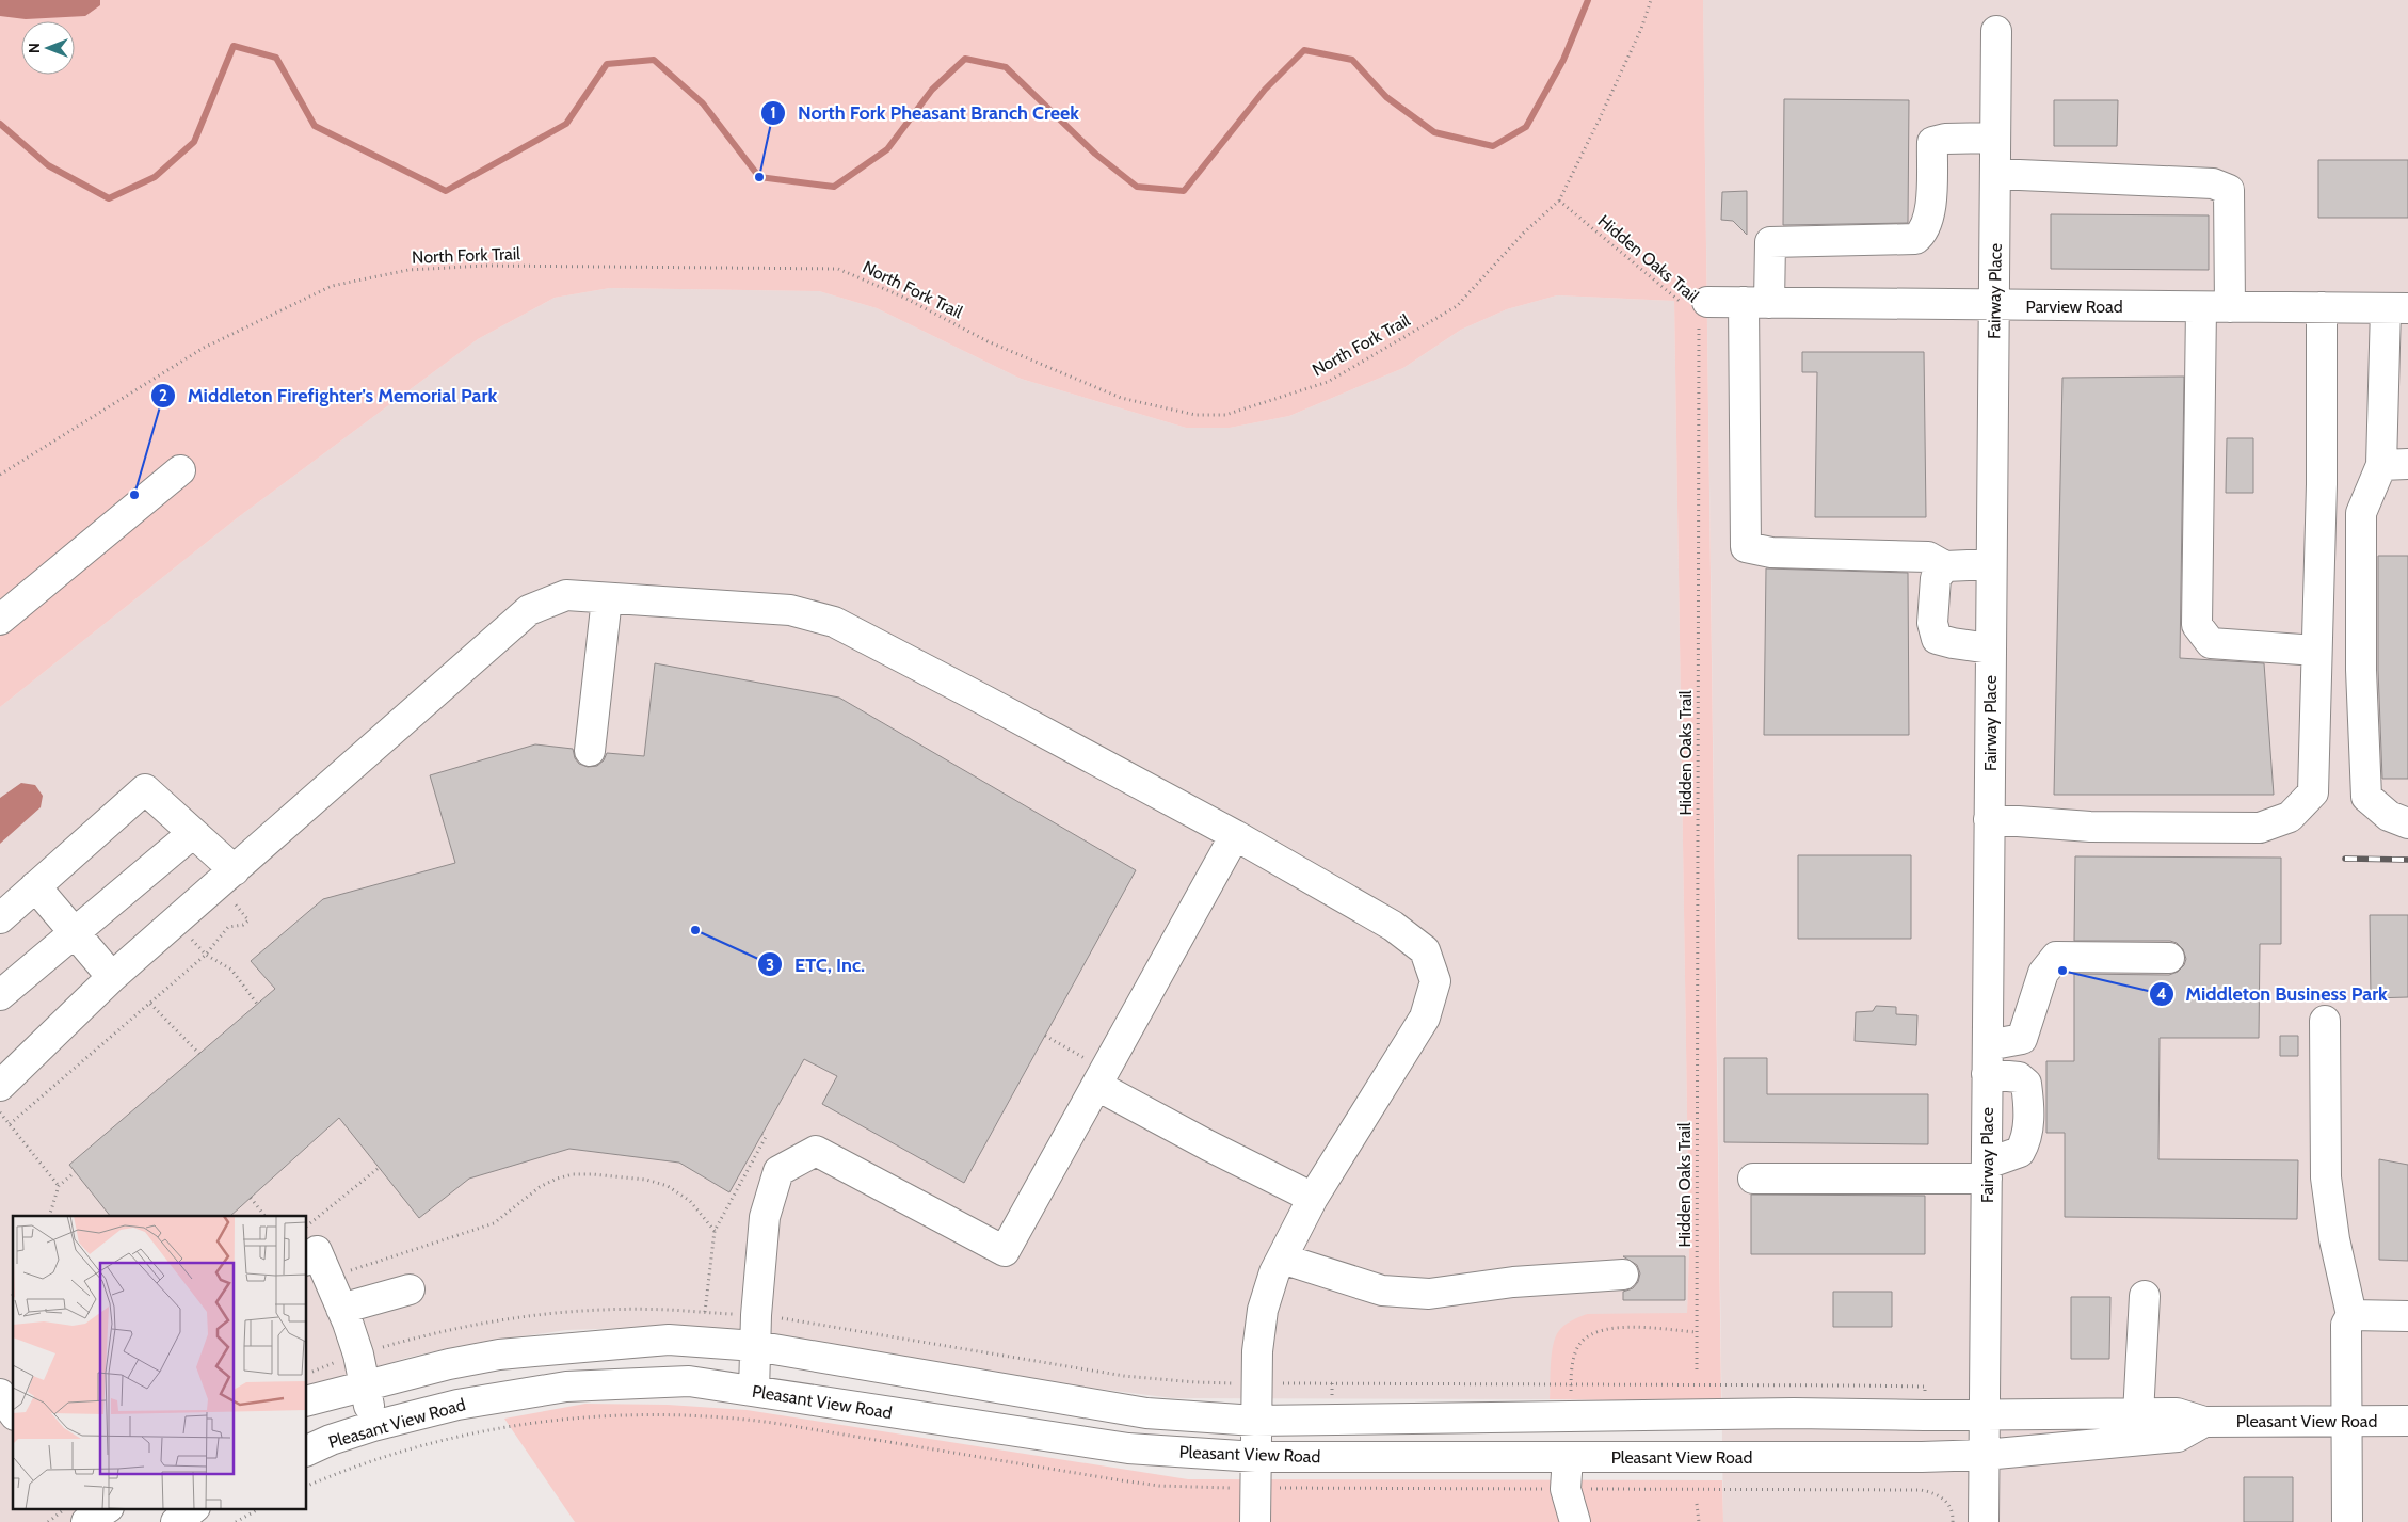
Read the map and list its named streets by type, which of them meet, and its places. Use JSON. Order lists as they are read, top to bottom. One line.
{"streets":{"street":["Fairway Place","Parview Road","Pleasant View Road"],"path":["North Fork Trail","Hidden Oaks Trail"]},"crossings":[["North Fork Trail","Hidden Oaks Trail"],["Hidden Oaks Trail","Parview Road"],["Fairway Place","Parview Road"],["Fairway Place","Pleasant View Road"]],"places":["North Fork Pheasant Branch Creek","Middleton Firefighter's Memorial Park","ETC, Inc.","Middleton Business Park"],"north":"left"}
